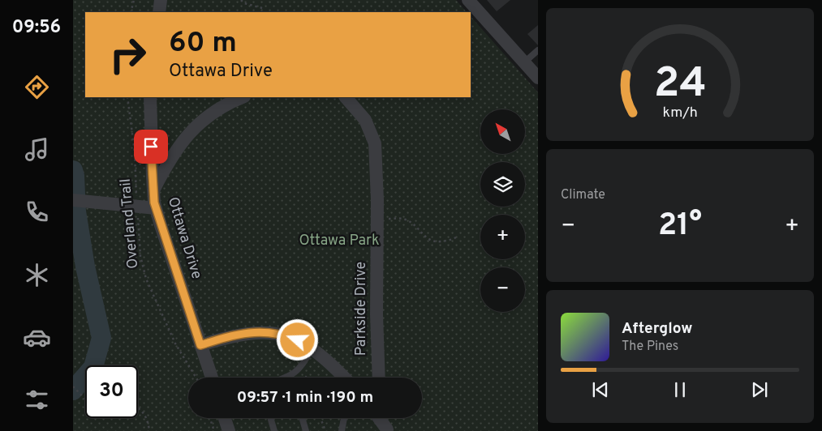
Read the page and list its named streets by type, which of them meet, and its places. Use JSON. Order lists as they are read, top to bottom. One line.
{"streets":{"street":["Ottawa Drive","Parkside Drive"],"path":["Overland Trail"]},"parks":["Ottawa Park"],"north":"top left","page":{"tabs":"09:56","turn":["60 m","Ottawa Drive"],"map_buttons":["+","−"],"tile":"Climate","heat":["−","21°","+"],"song":["Afterglow","The Pines"],"limit":"30","trip":"09:57 · 1 min · 190 m","gauge":["24","km/h"]}}
